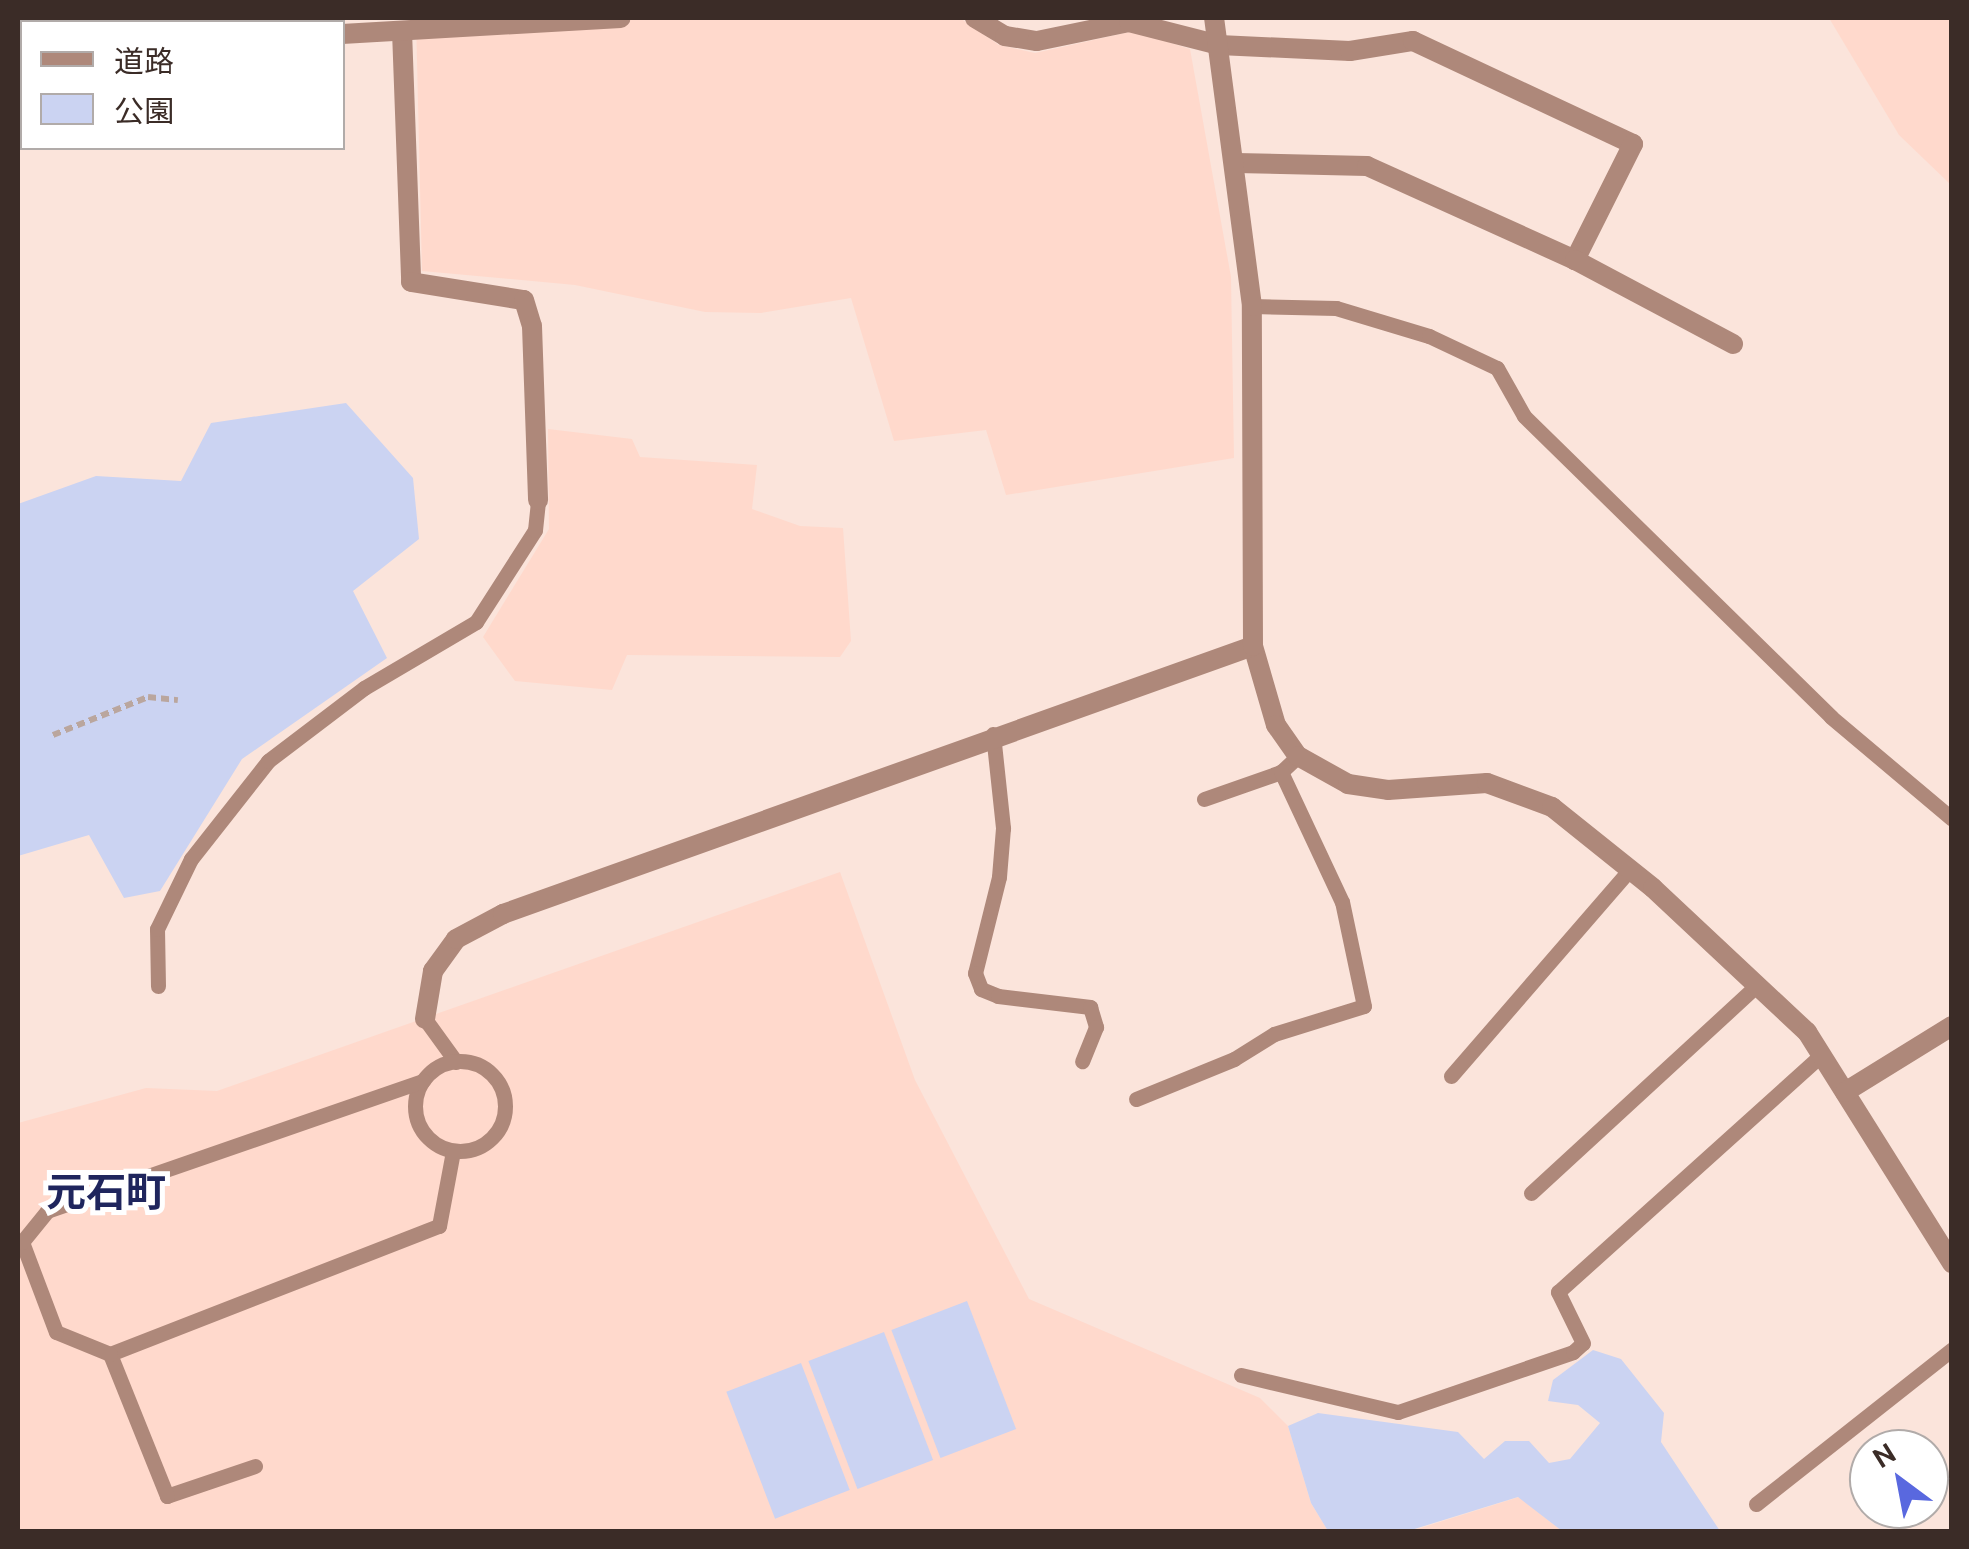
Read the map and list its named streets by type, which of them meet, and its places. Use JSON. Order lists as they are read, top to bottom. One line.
{"districts":["元石町"],"legend":["道路","公園"],"north":"top left"}
